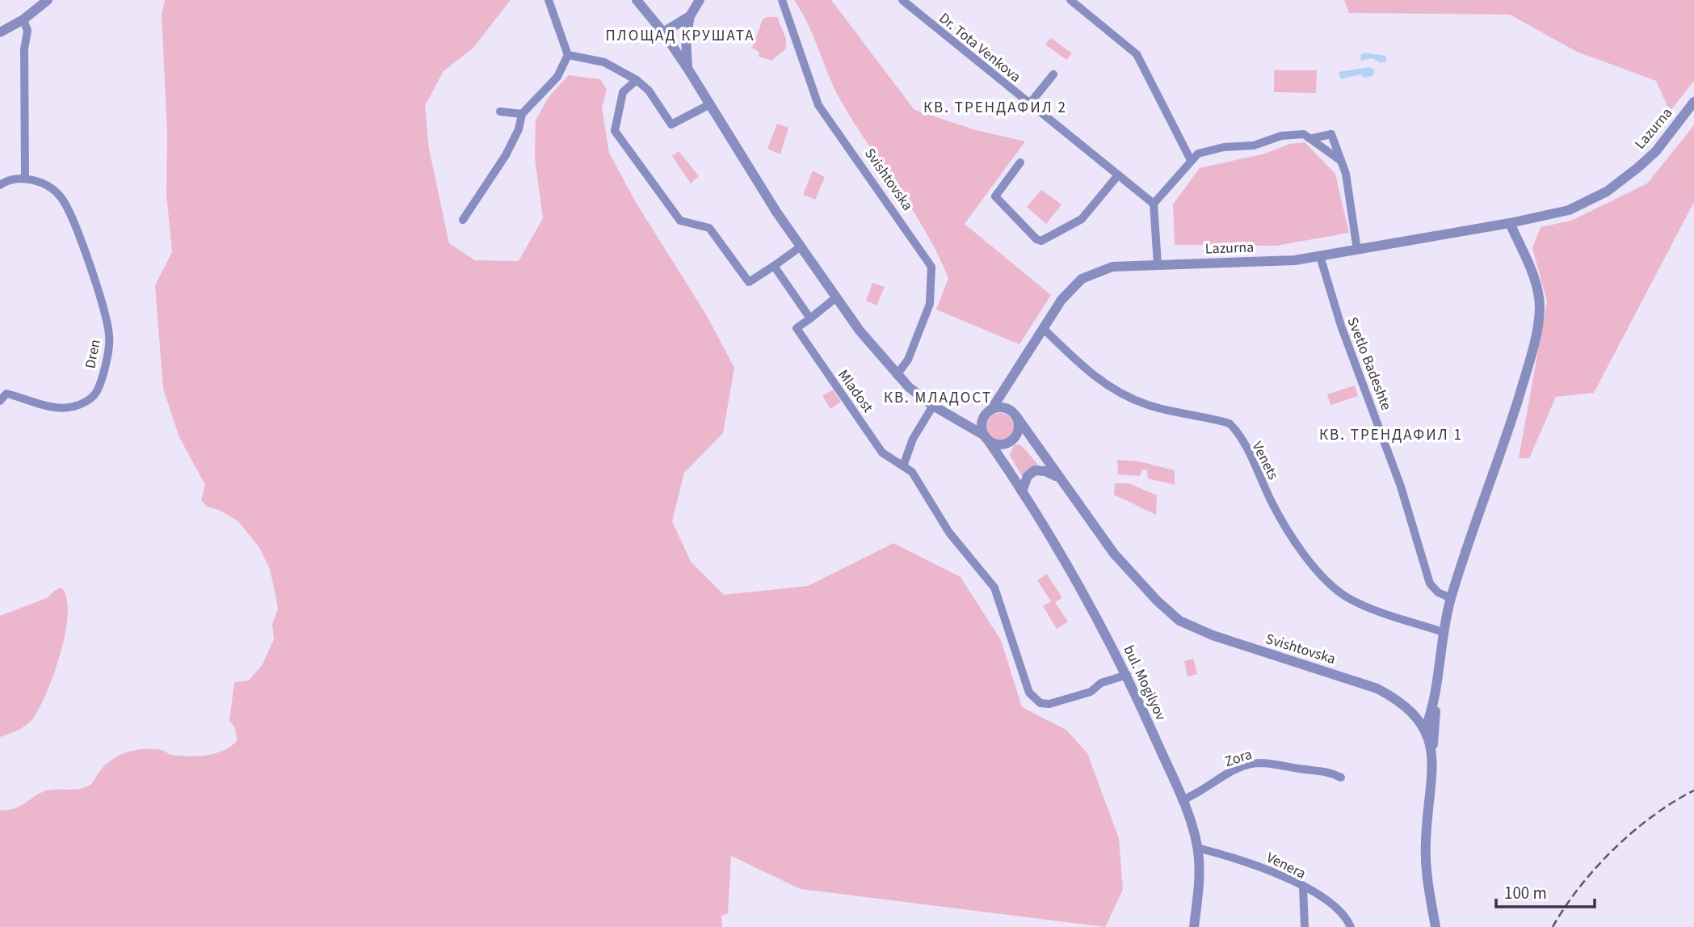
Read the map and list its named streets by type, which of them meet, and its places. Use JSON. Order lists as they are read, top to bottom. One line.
{"streets":{"street":["Dr. Tota Venkova","Lazurna","Svishtovska","Dren","Svetlo Badeshte","Mladost","Venets","bul. Mogilyov","Zora","Venera"]},"crossings":[["Lazurna","Svishtovska"],["Lazurna","Svetlo Badeshte"],["Lazurna","Venets"],["Lazurna","bul. Mogilyov"],["Svishtovska","bul. Mogilyov"],["Mladost","bul. Mogilyov"],["bul. Mogilyov","Zora"],["bul. Mogilyov","Venera"]],"districts":["ПЛОЩАД КРУШАТА","КВ. ТРЕНДАФИЛ 2","КВ. МЛАДОСТ","КВ. ТРЕНДАФИЛ 1"],"scale_bar":"100 m"}
